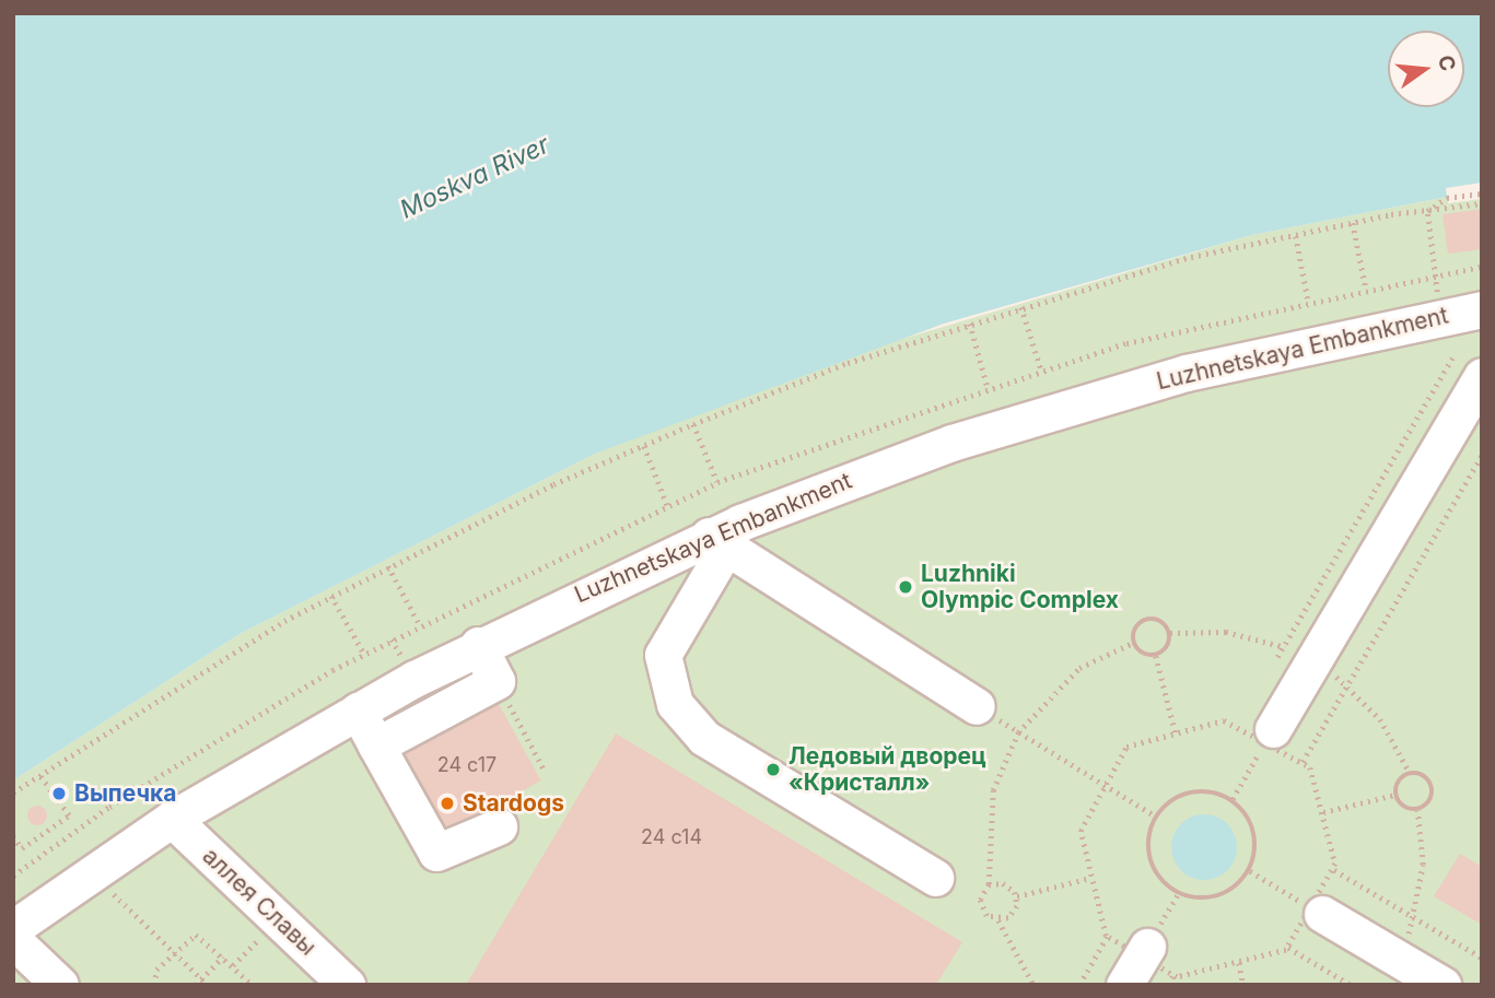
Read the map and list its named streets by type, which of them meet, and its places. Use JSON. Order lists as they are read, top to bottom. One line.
{"streets":{"street":["Luzhnetskaya Embankment","аллея Славы"]},"crossings":[["Luzhnetskaya Embankment","аллея Славы"]],"water":["Moskva River"],"places":["Luzhniki Olympic Complex","Ледовый дворец «Кристалл»","Выпечка","Stardogs"],"house_numbers":["24 с17","24 с14"],"north":"right"}
